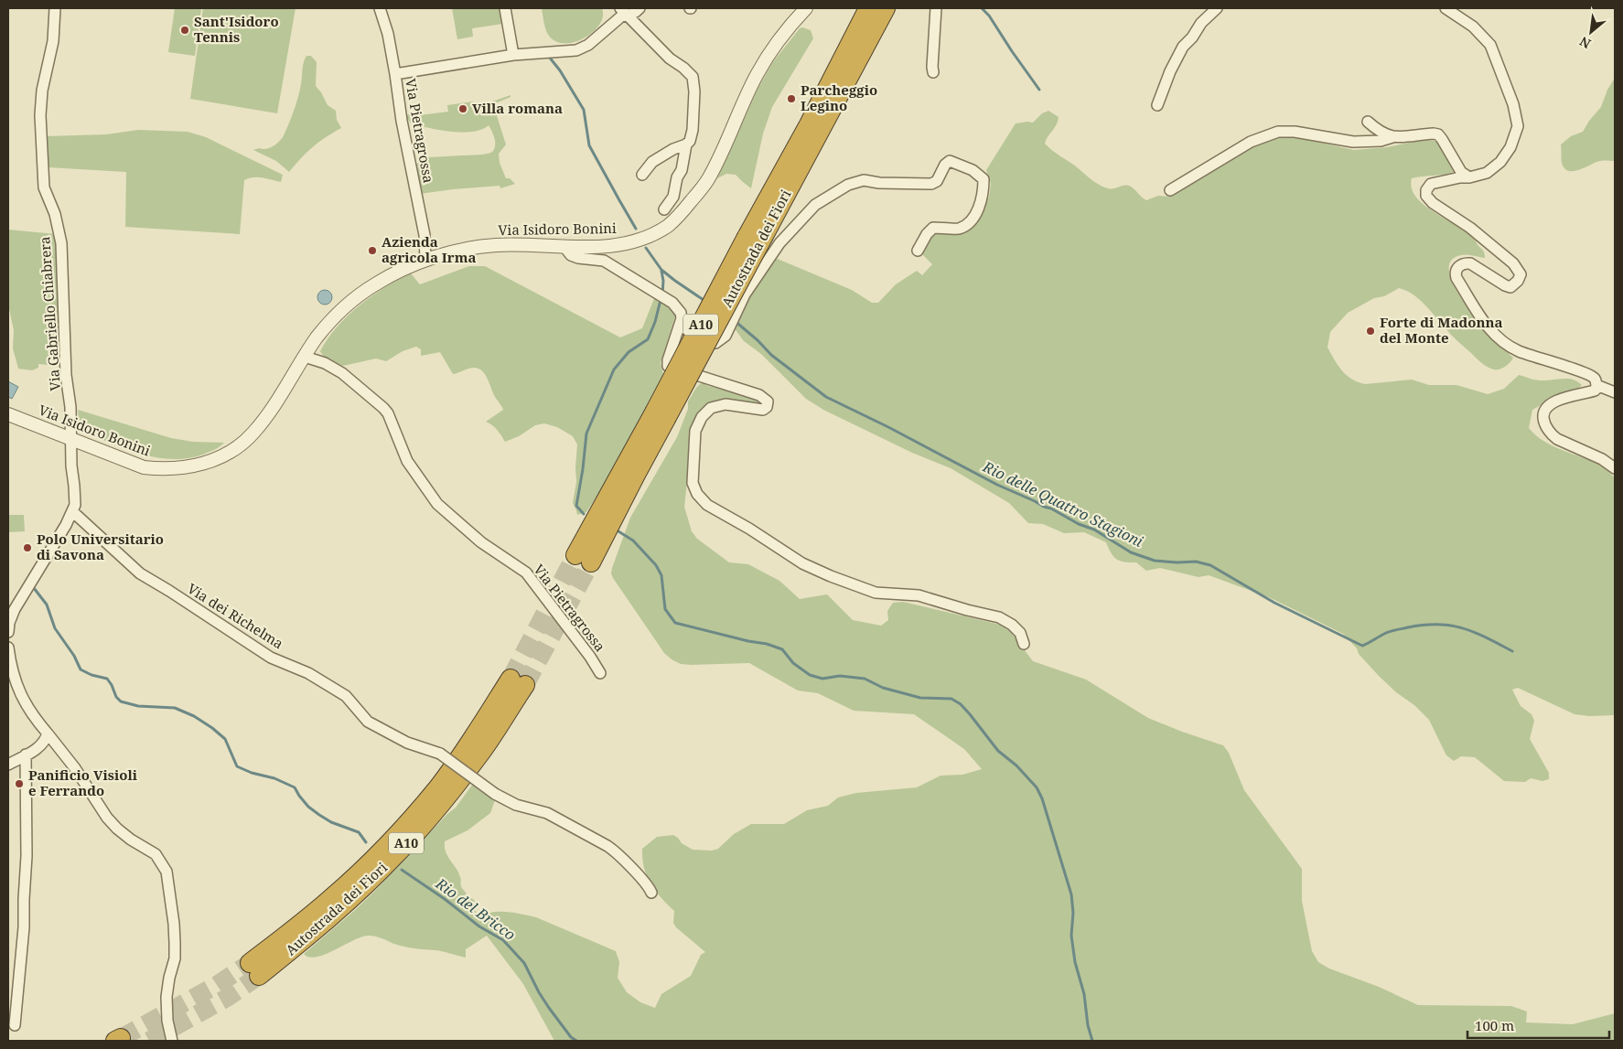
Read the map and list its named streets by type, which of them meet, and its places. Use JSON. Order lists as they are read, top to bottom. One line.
{"streets":{"highway":["Autostrada dei Fiori","A10"],"street":["Via Pietragrossa","Via Isidoro Bonini","Via Gabriello Chiabrera","Via dei Richelma"]},"crossings":[["Via Pietragrossa","Via Isidoro Bonini"],["Via Isidoro Bonini","Via Gabriello Chiabrera"],["Via Gabriello Chiabrera","Via dei Richelma"]],"water":["Rio delle Quattro Stagioni","Rio del Bricco"],"places":["Sant'Isidoro Tennis","Parcheggio Legino","Villa romana","Azienda agricola Irma","Forte di Madonna del Monte","Polo Universitario di Savona","Panificio Visioli e Ferrando"],"scale_bar":"100 m","north":"bottom left"}
